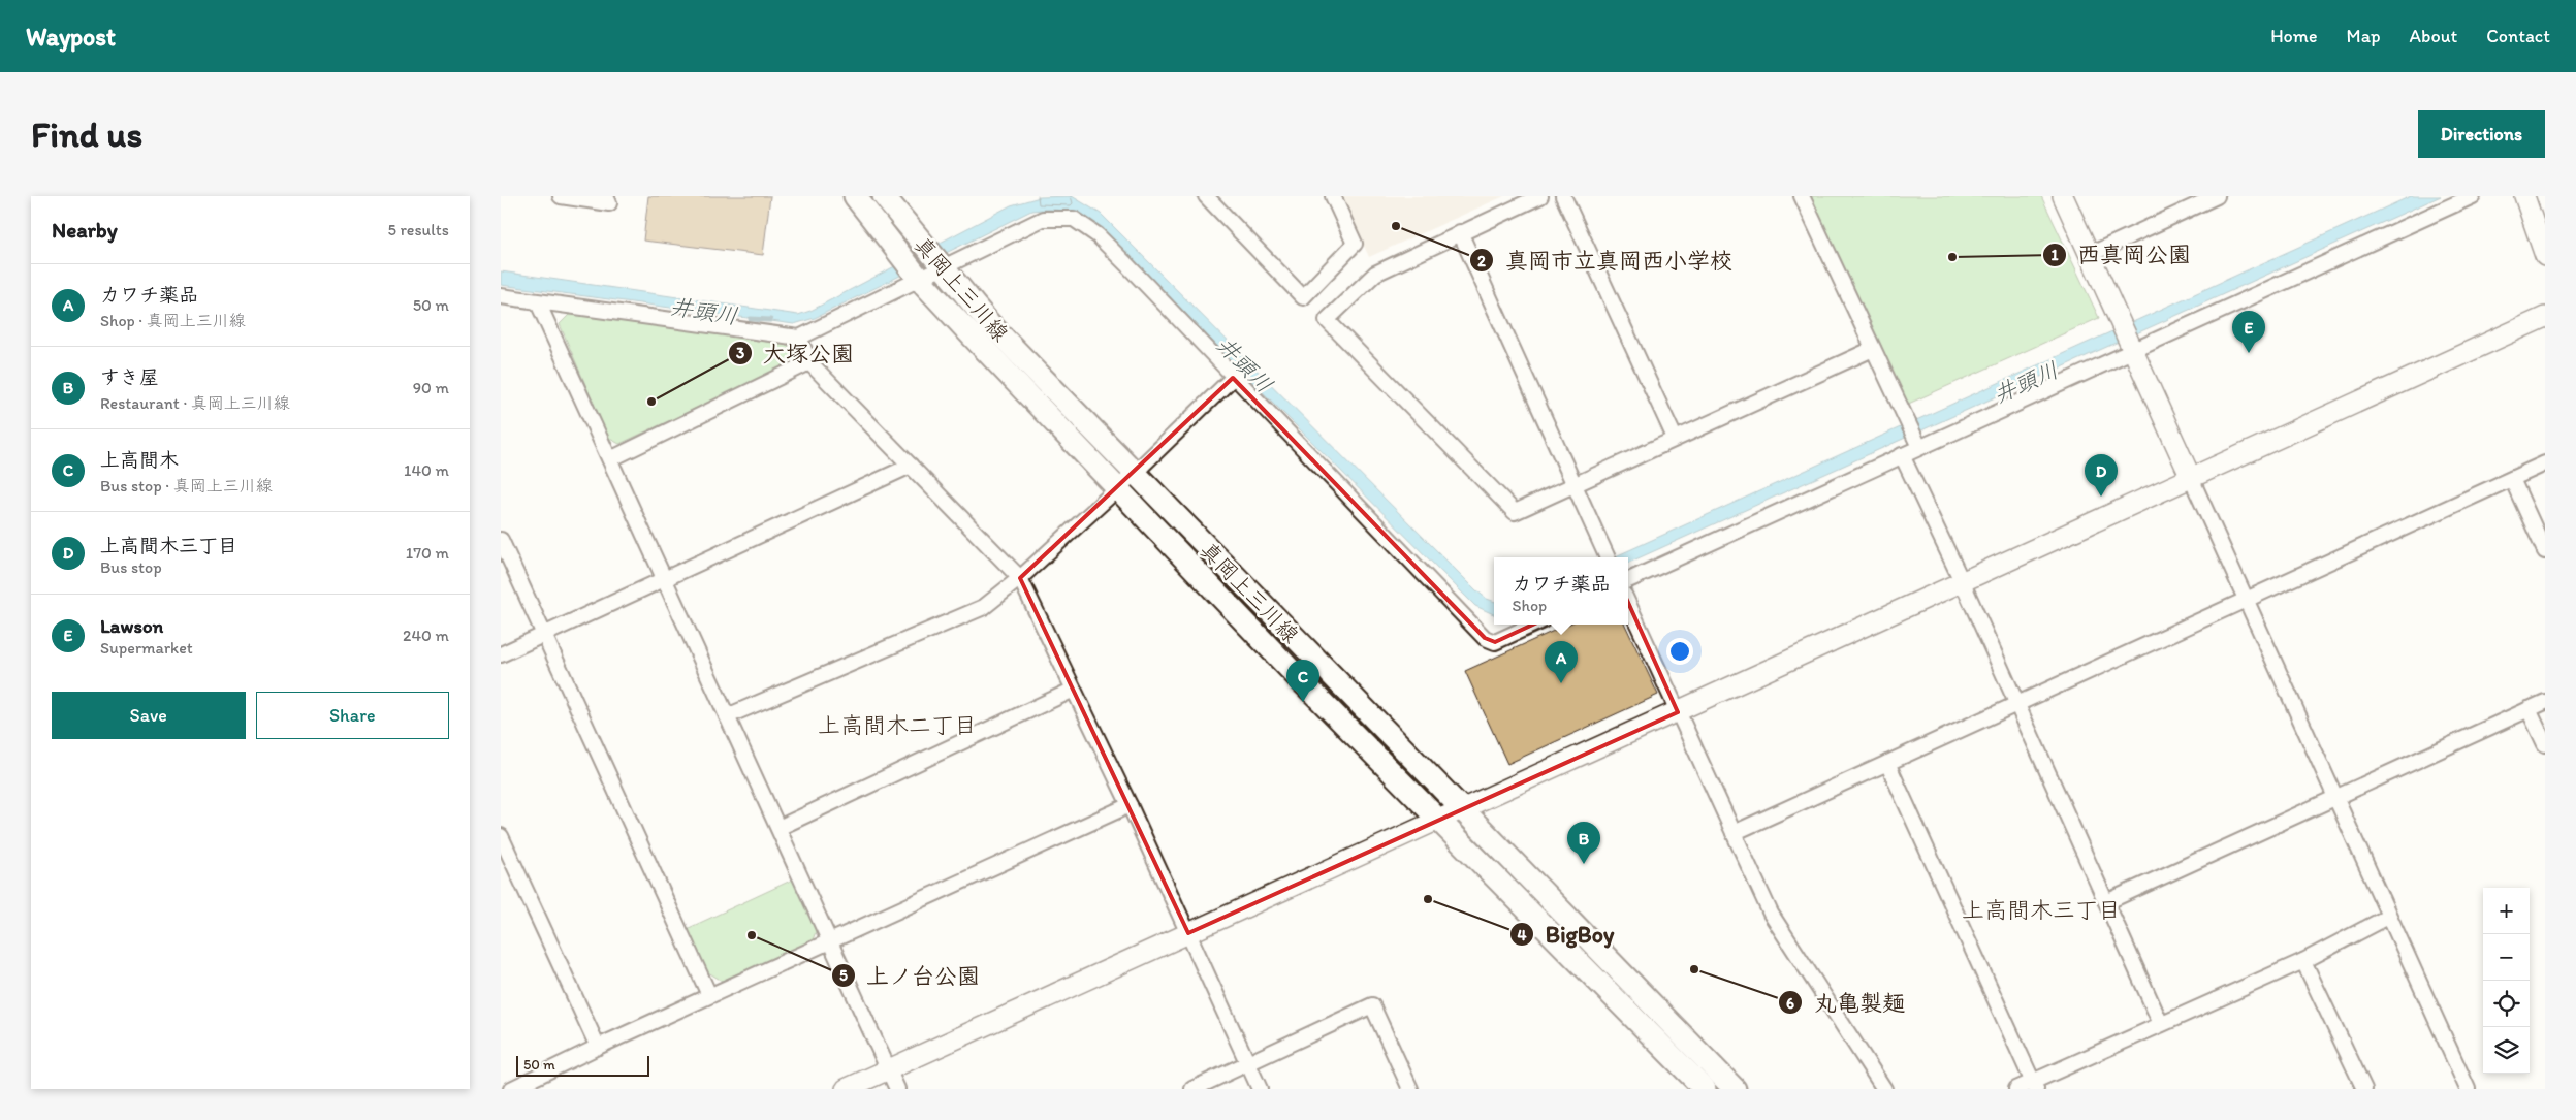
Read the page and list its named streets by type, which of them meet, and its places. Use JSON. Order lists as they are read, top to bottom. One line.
{"streets":{"main road":["真岡上三川線"]},"districts":["上高間木二丁目","上高間木三丁目"],"water":["井頭川"],"places":["真岡市立真岡西小学校","西真岡公園","大塚公園","BigBoy","上ノ台公園","丸亀製麺"],"scale_bar":"50 m","page":{"header":"Waypost","nav":["Home","Map","About","Contact"],"buttons":["Directions",["Save","Share"]],"title":"Find us","heading":["Nearby","5 results"],"list":[{"mark":"A","name":"カワチ薬品","note":"Shop · 真岡上三川線","value":"50 m"},{"mark":"B","name":"すき屋","note":"Restaurant · 真岡上三川線","value":"90 m"},{"mark":"C","name":"上高間木","note":"Bus stop · 真岡上三川線","value":"140 m"},{"mark":"D","name":"上高間木三丁目","note":"Bus stop","value":"170 m"},{"mark":"E","name":"Lawson","note":"Supermarket","value":"240 m"}],"pins":["E","D","A","C","B"],"popup":["カワチ薬品","Shop"],"map_buttons":["+","−"],"scale":"50 m"}}
